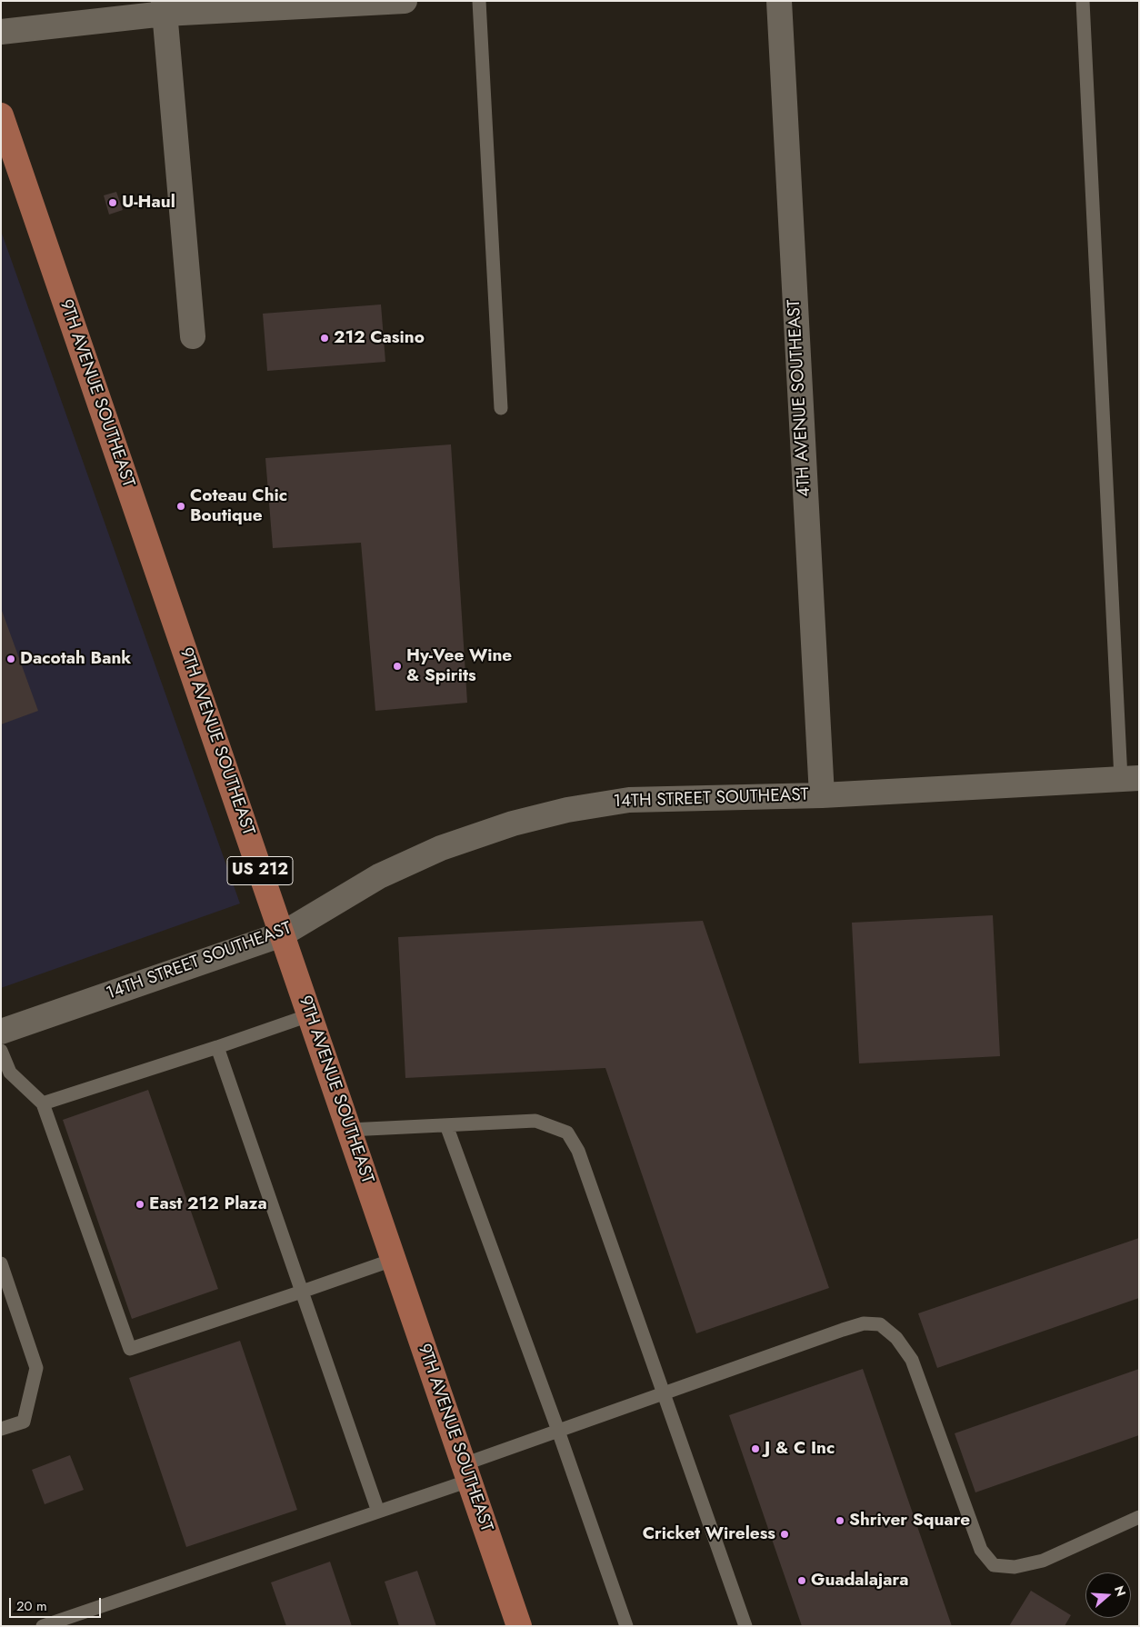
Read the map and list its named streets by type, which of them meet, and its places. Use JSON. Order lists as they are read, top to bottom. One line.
{"streets":{"main road":["9TH AVENUE SOUTHEAST","US 212"],"street":["4TH AVENUE SOUTHEAST","14TH STREET SOUTHEAST"]},"crossings":[["9TH AVENUE SOUTHEAST","14TH STREET SOUTHEAST"],["4TH AVENUE SOUTHEAST","14TH STREET SOUTHEAST"]],"places":["U-Haul","212 Casino","Coteau Chic Boutique","Dacotah Bank","Hy-Vee Wine & Spirits","East 212 Plaza","J & C Inc","Shriver Square","Cricket Wireless","Guadalajara"],"scale_bar":"20 m","north":"right"}
